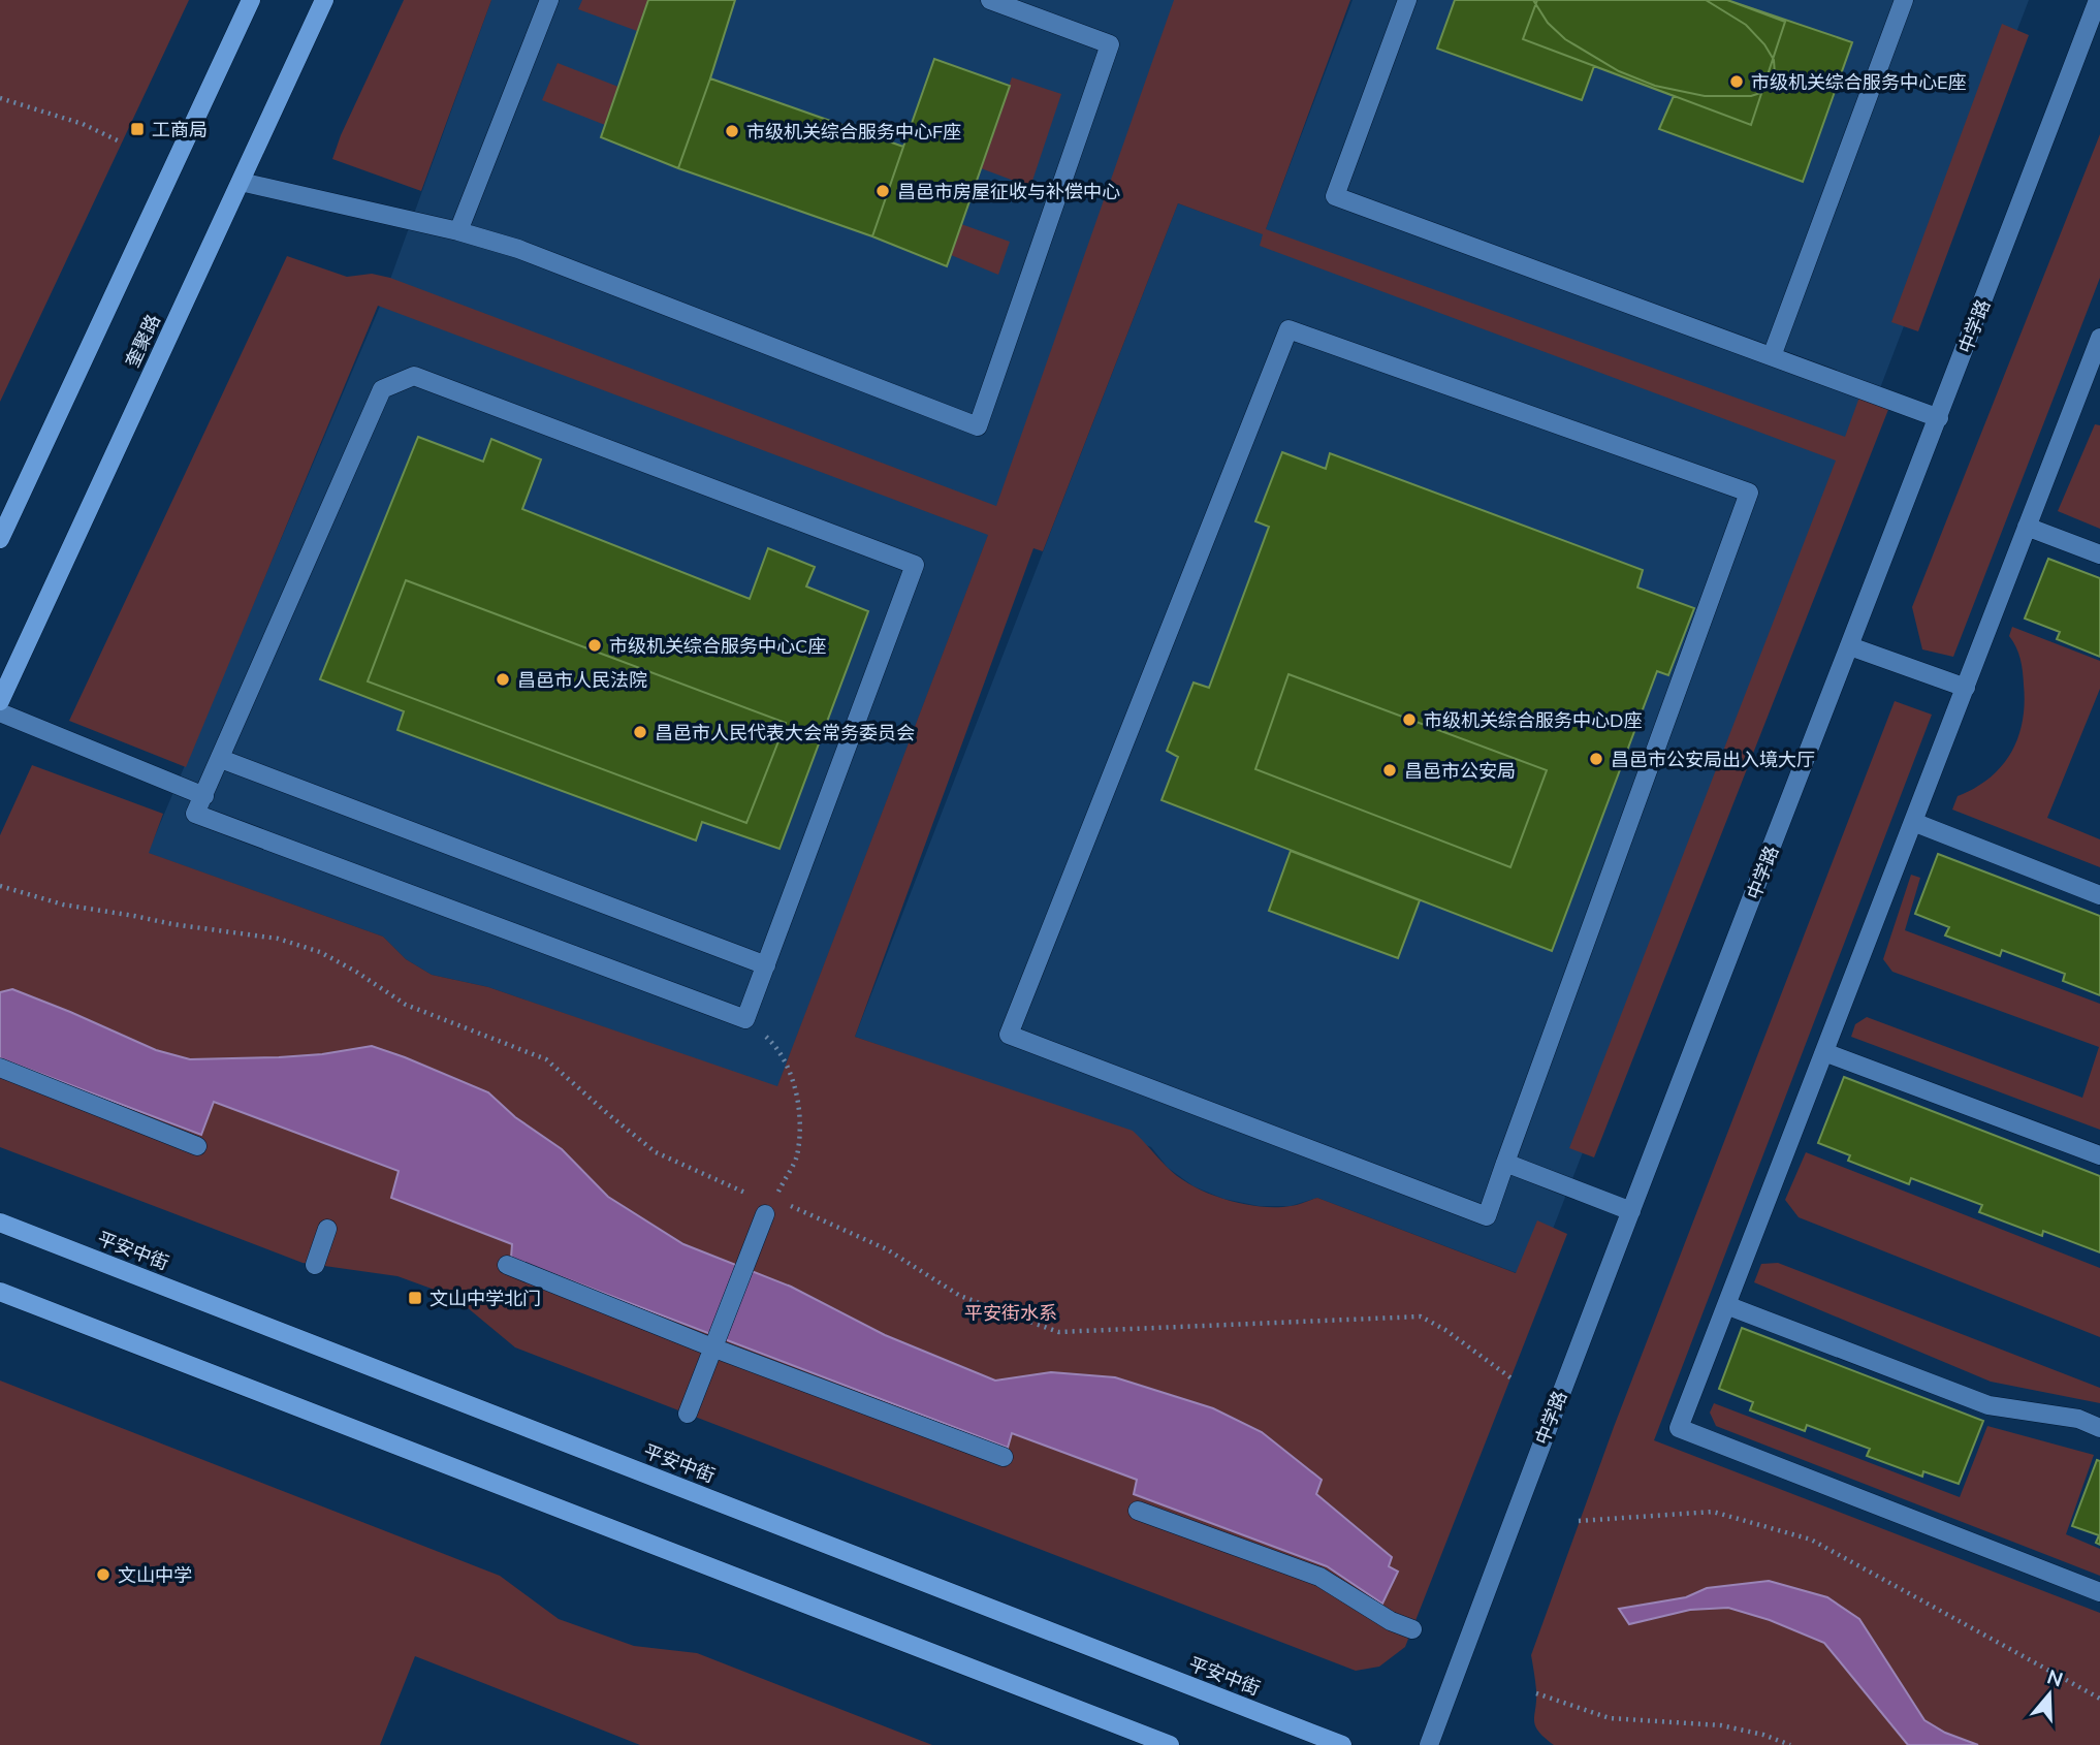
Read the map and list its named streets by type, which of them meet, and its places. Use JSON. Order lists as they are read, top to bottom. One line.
{"streets":{"main road":["奎聚路","平安中街"],"street":["中学路"]},"parks":["平安街水系"],"places":{"other":["市级机关综合服务中心E座","市级机关综合服务中心F座","昌邑市房屋征收与补偿中心","市级机关综合服务中心C座","昌邑市人民法院","市级机关综合服务中心D座","昌邑市人民代表大会常务委员会","昌邑市公安局出入境大厅","昌邑市公安局","文山中学"],"transit":["工商局","文山中学北门"]},"north":"top"}
